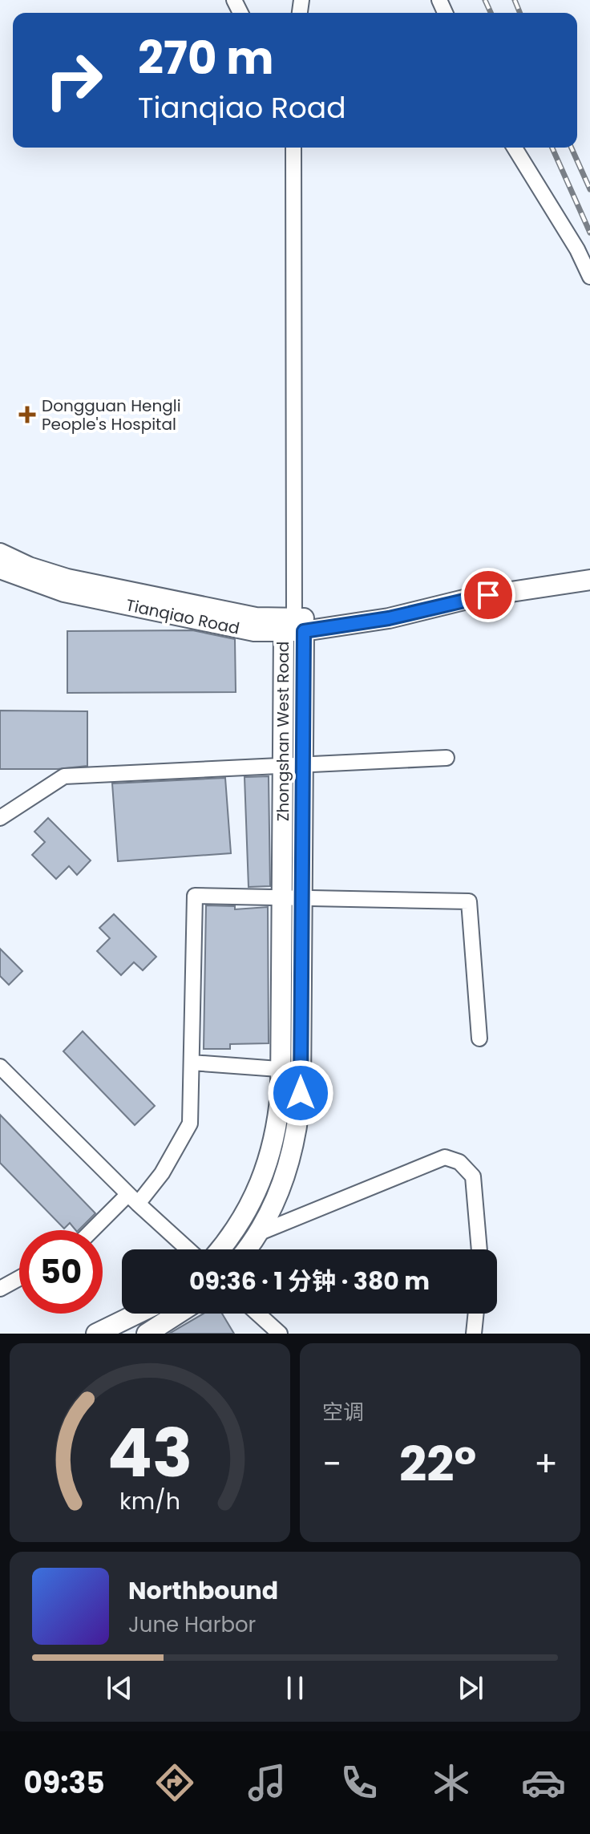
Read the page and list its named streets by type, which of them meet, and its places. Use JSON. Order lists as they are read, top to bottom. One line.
{"streets":{"main road":["Tianqiao Road","Zhongshan West Road"]},"crossings":[["Tianqiao Road","Zhongshan West Road"]],"places":{"health":["Dongguan Hengli People's Hospital"]},"page":{"turn":["270 m","Tianqiao Road"],"limit":"50","trip":"09:36 · 1 分钟 · 380 m","tile":"空调","heat":["−","22°","+"],"song":["Northbound","June Harbor"],"tabs":"09:35","gauge":["43","km/h"]}}
